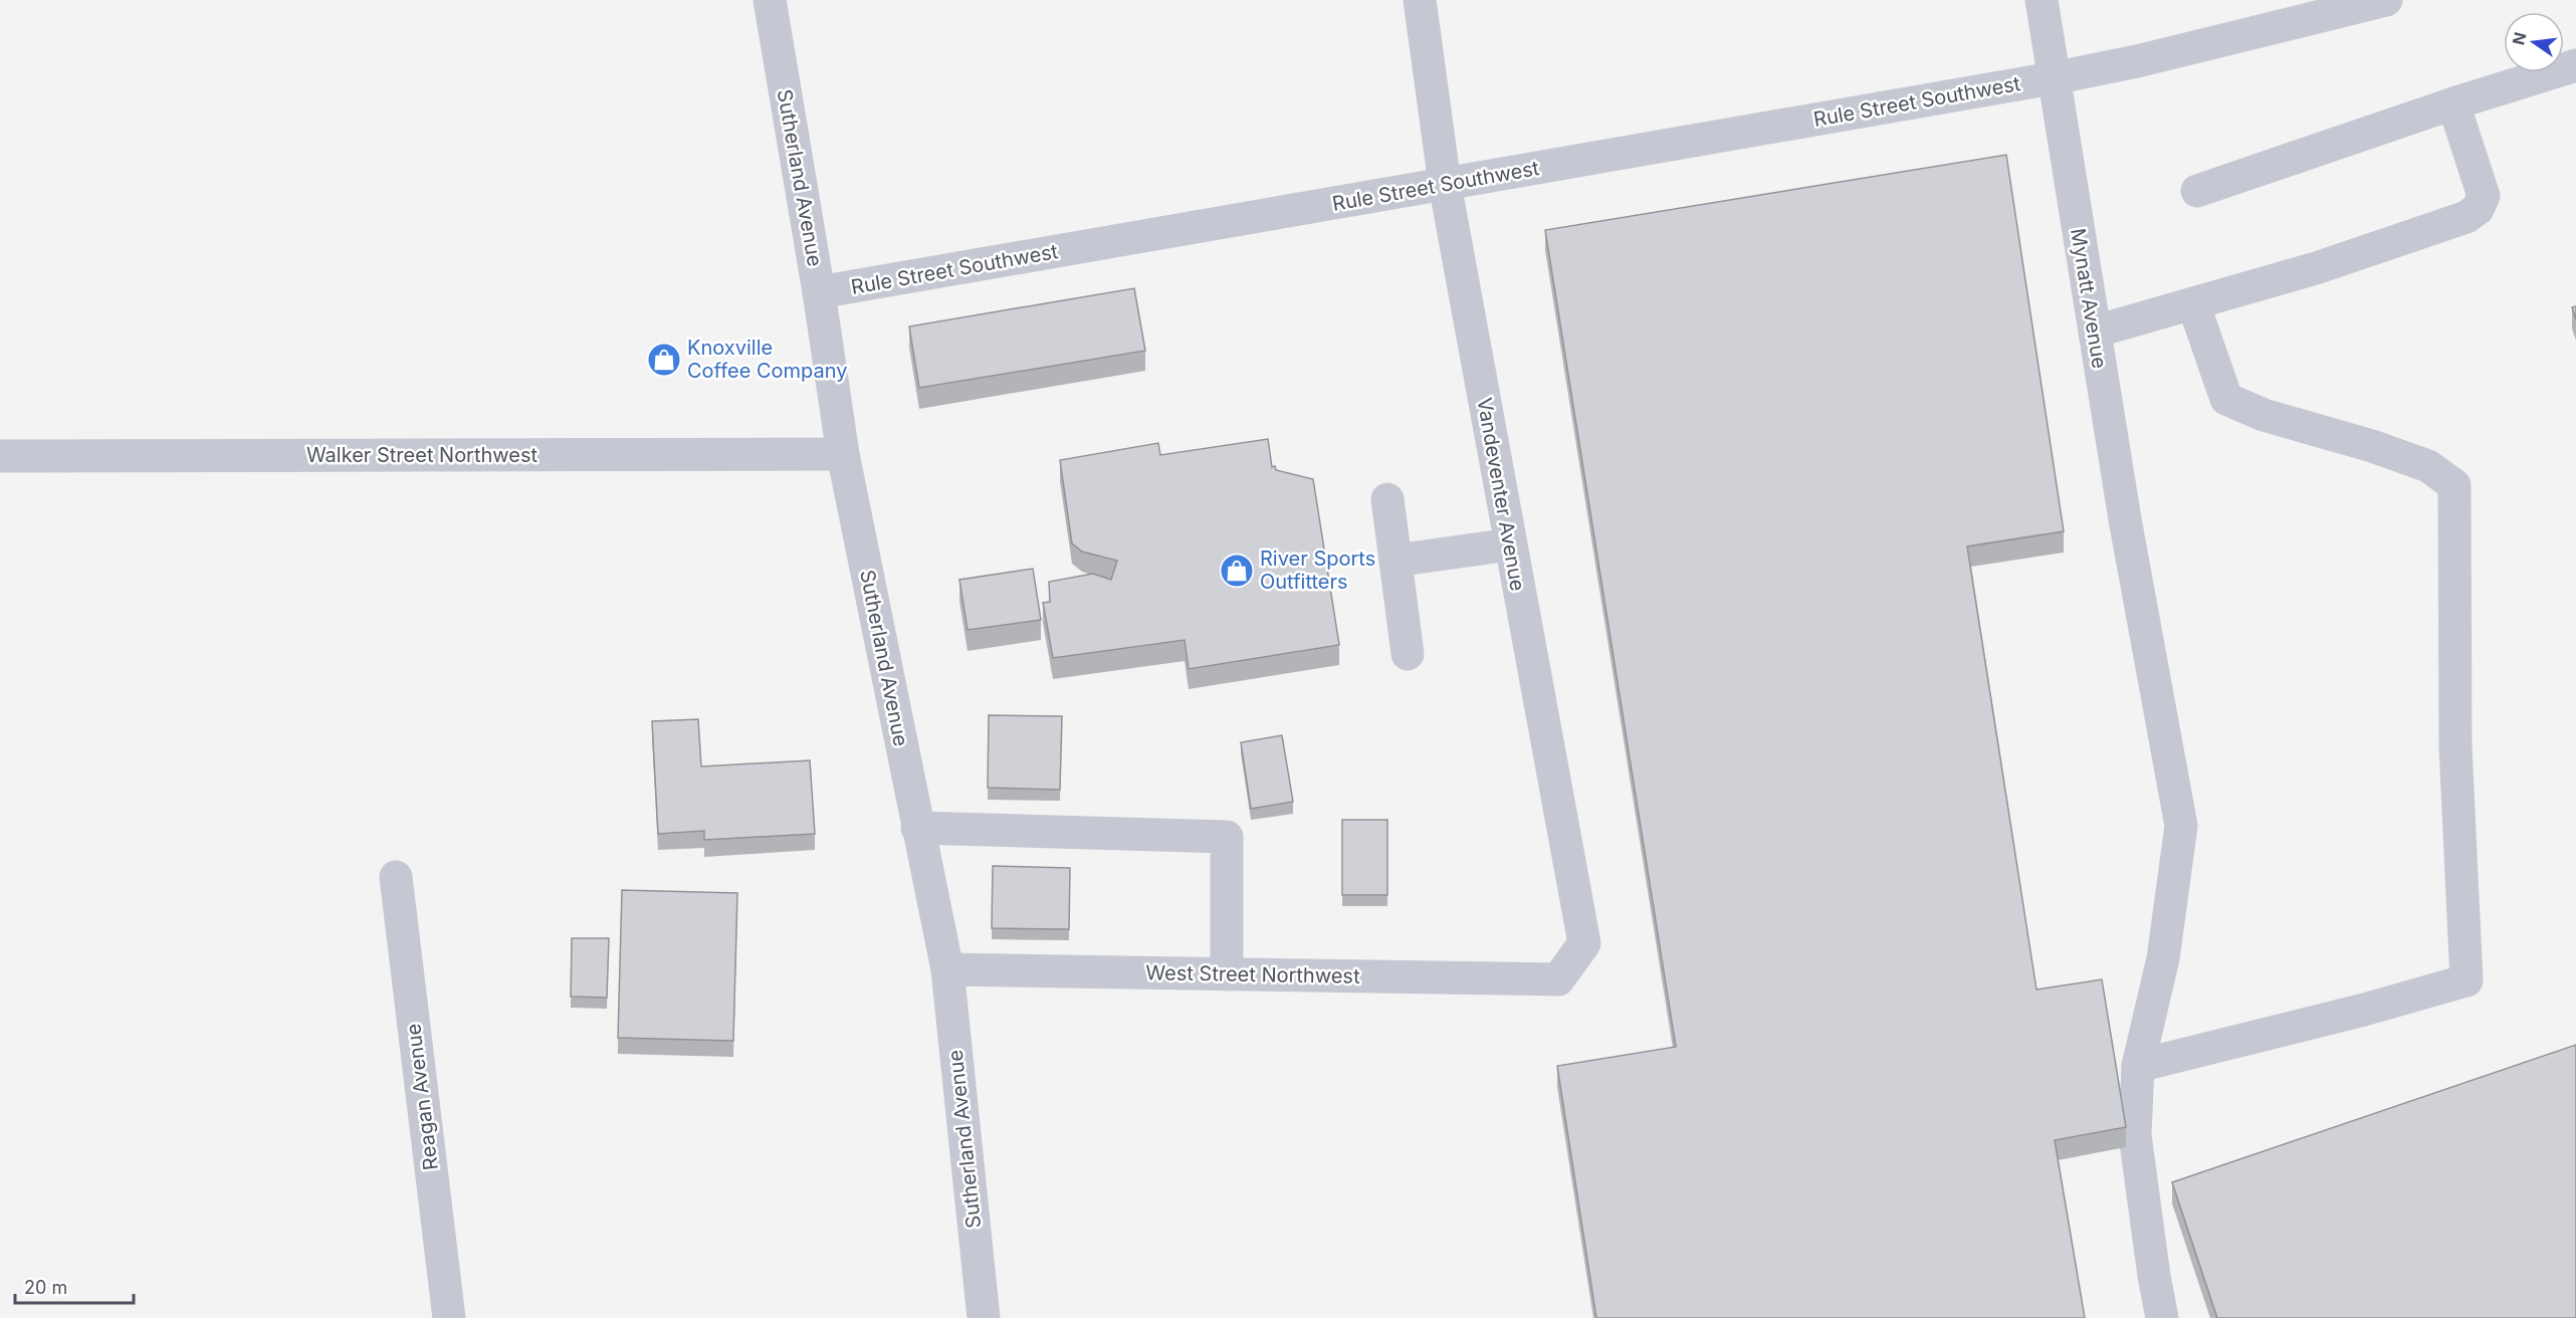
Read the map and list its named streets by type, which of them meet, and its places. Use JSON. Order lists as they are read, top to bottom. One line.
{"streets":{"street":["Rule Street Southwest","Sutherland Avenue","Mynatt Avenue","Walker Street Northwest","Vandeventer Avenue","West Street Northwest","Reagan Avenue"]},"crossings":[["Rule Street Southwest","Sutherland Avenue"],["Rule Street Southwest","Mynatt Avenue"],["Rule Street Southwest","Vandeventer Avenue"],["Sutherland Avenue","Walker Street Northwest"],["Sutherland Avenue","West Street Northwest"],["Vandeventer Avenue","West Street Northwest"]],"places":{"shop":["Knoxville Coffee Company","River Sports Outfitters"]},"scale_bar":"20 m","north":"left"}
